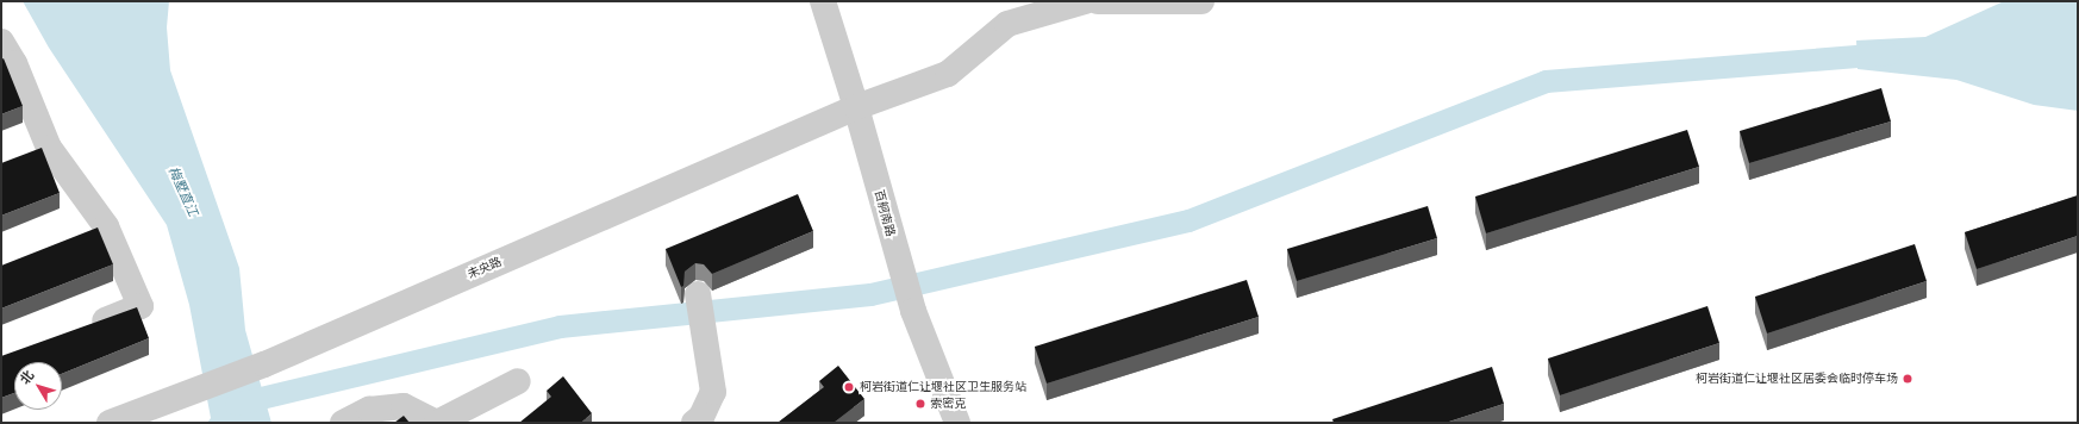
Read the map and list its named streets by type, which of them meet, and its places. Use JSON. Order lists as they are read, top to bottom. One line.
{"streets":{"street":["百舸南路","未央路"]},"crossings":[["百舸南路","未央路"]],"water":["梅墅直江"],"places":["柯岩街道仁让堰社区居委会临时停车场","柯岩街道仁让堰社区卫生服务站","索密克"],"north":"top left"}
